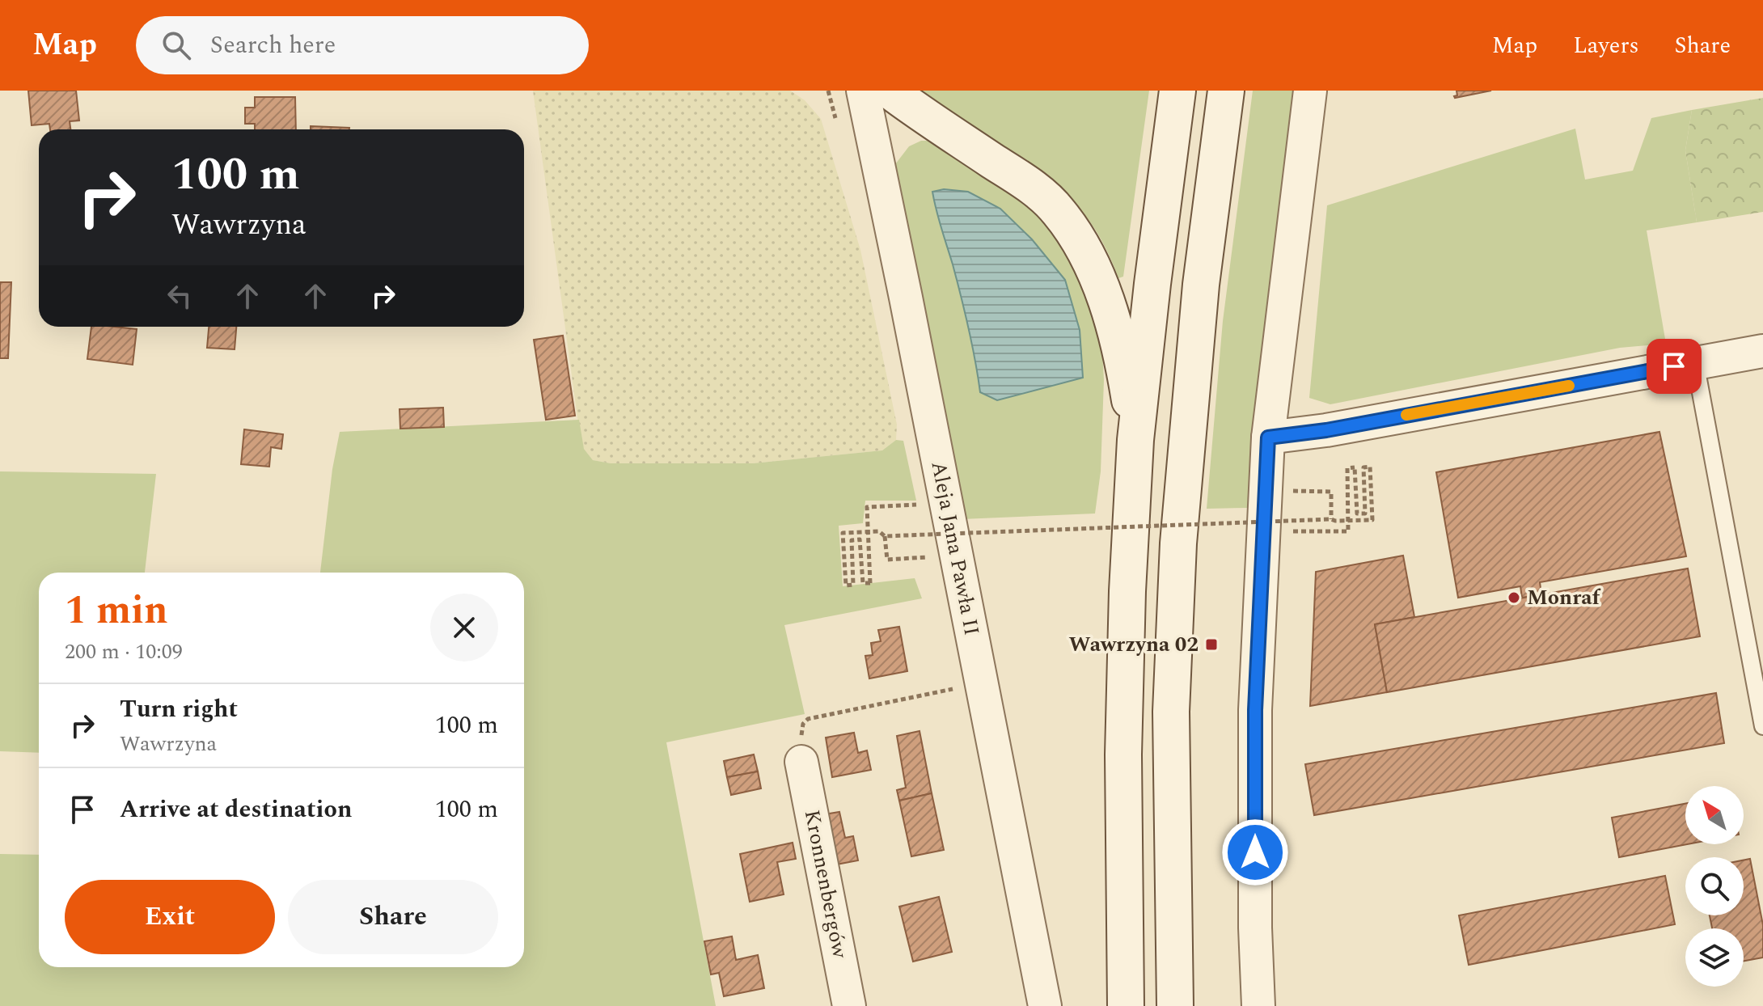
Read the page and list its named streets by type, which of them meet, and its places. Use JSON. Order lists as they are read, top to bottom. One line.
{"streets":{"street":["Aleja Jana Pawła II","Kronnenbergów"]},"places":{"other":["Monraf"],"transit":["Wawrzyna 02"]},"north":"top left","page":{"header":"Map","search":"Search here","nav":["Map","Layers","Share"],"turn":["100 m","Wawrzyna"],"heading":["1 min","200 m · 10:09"],"list":[{"name":"Turn right","note":"Wawrzyna","value":"100 m"},{"name":"Arrive at destination","value":"100 m"}],"buttons":["Exit","Share"]}}
